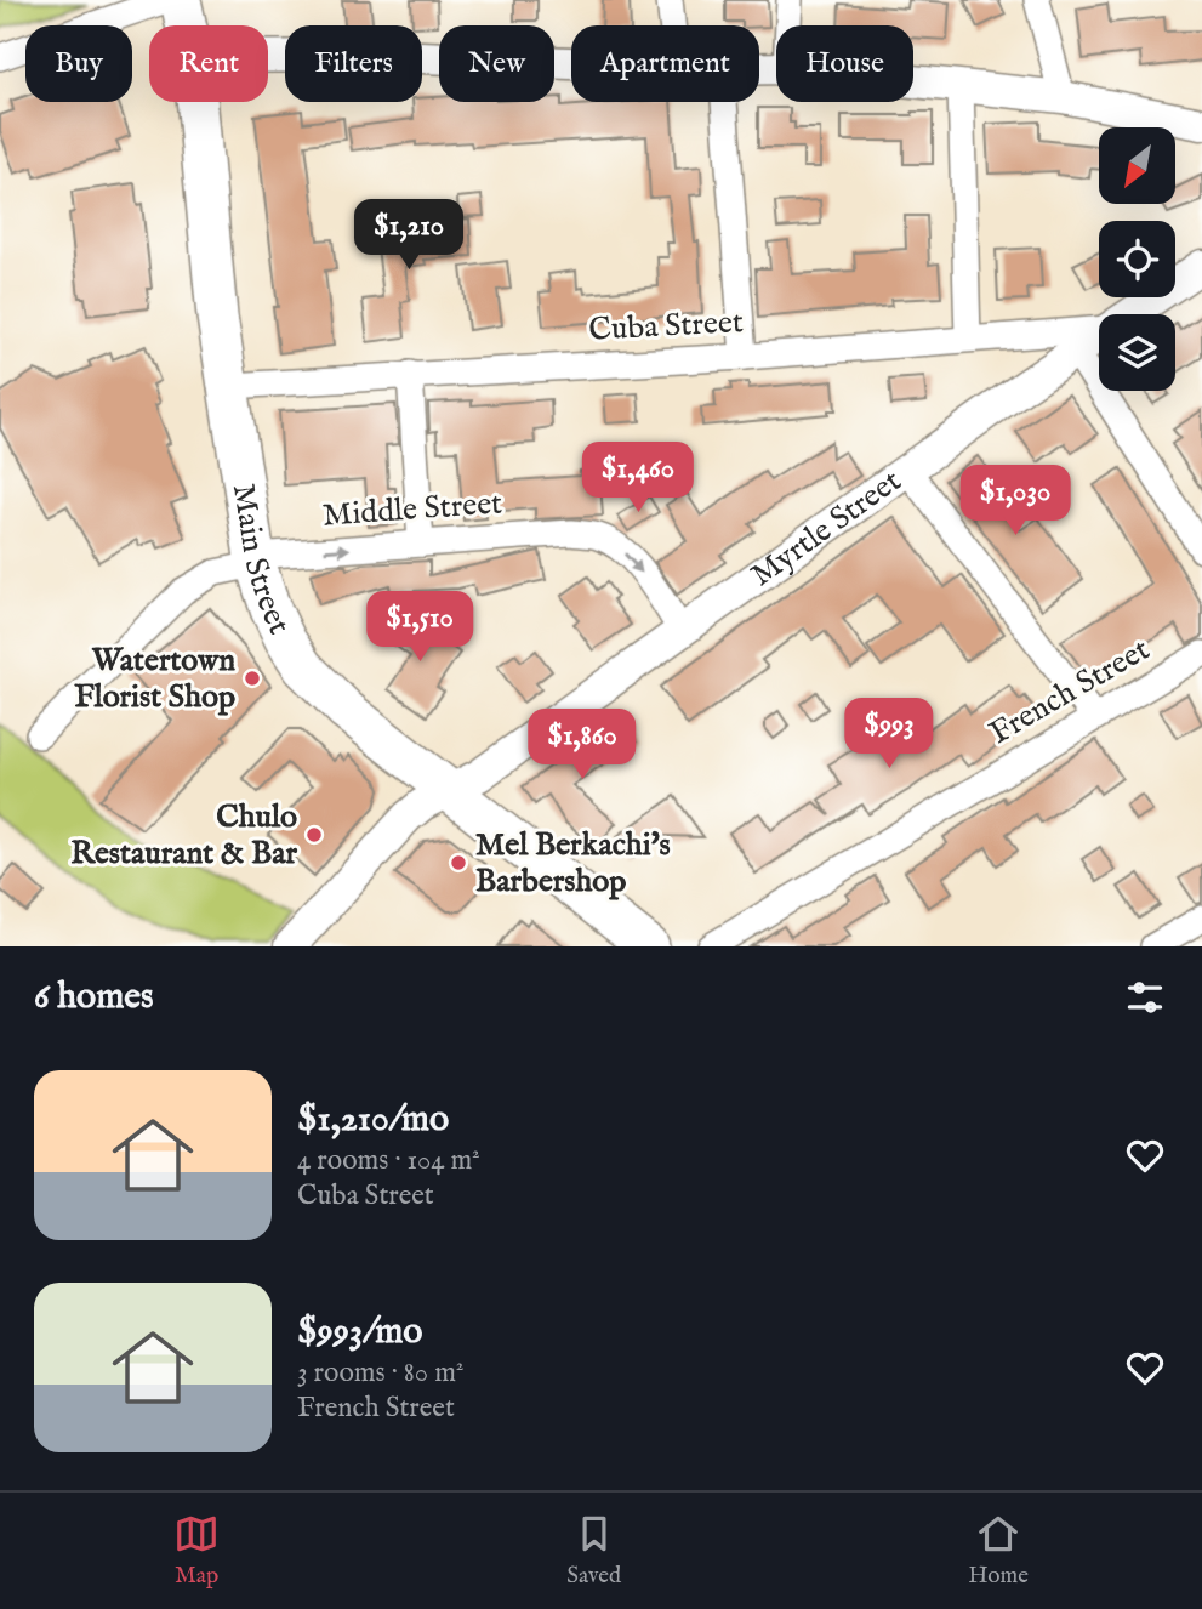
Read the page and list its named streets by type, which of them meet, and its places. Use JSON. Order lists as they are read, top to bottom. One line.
{"streets":{"main road":["Main Street"],"street":["Cuba Street","Middle Street","Myrtle Street","French Street"]},"crossings":[["Cuba Street","Main Street"],["Middle Street","Myrtle Street"],["Middle Street","Main Street"],["Myrtle Street","Main Street"]],"one_way":["Middle Street"],"places":["Watertown Florist Shop","Chulo Restaurant & Bar","Mel Berkachi's Barbershop"],"north":"bottom left","page":{"chip":["Buy","Rent","Filters","New","Apartment","House"],"price":["$1,210","$1,460","$1,030","$1,510","$993","$1,860"],"heading":"6 homes","list":[{"name":"$1,210/mo","note":"4 rooms · 104 m² · Cuba Street"},{"name":"$993/mo","note":"3 rooms · 80 m² · French Street"}],"tabs":["Map","Saved","Home"]}}
